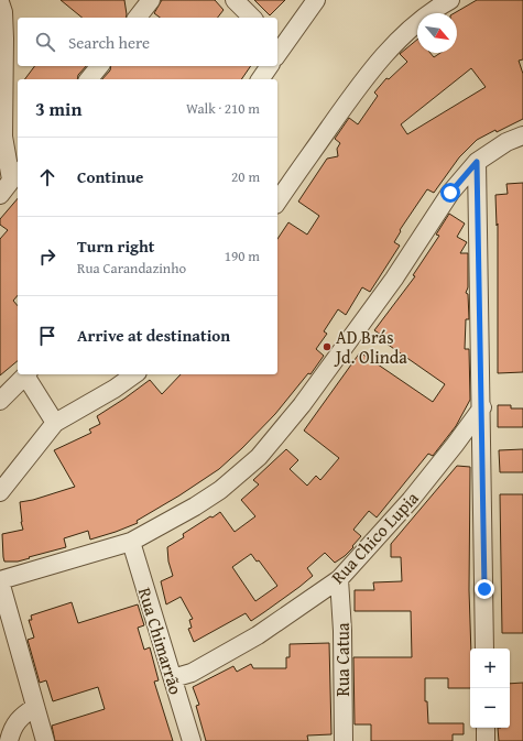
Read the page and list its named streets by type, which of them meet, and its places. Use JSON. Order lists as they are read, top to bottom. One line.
{"streets":{"street":["Rua Chico Lupia","Rua Chimarrão","Rua Catua"]},"crossings":[["Rua Chico Lupia","Rua Chimarrão"],["Rua Chico Lupia","Rua Catua"]],"places":["AD Brás Jd. Olinda"],"north":"bottom right","page":{"search":"Search here","heading":["3 min","Walk · 210 m"],"list":[["Continue","20 m"],["Turn right","Rua Carandazinho","190 m"],"Arrive at destination"],"map_buttons":["+","−"]}}
